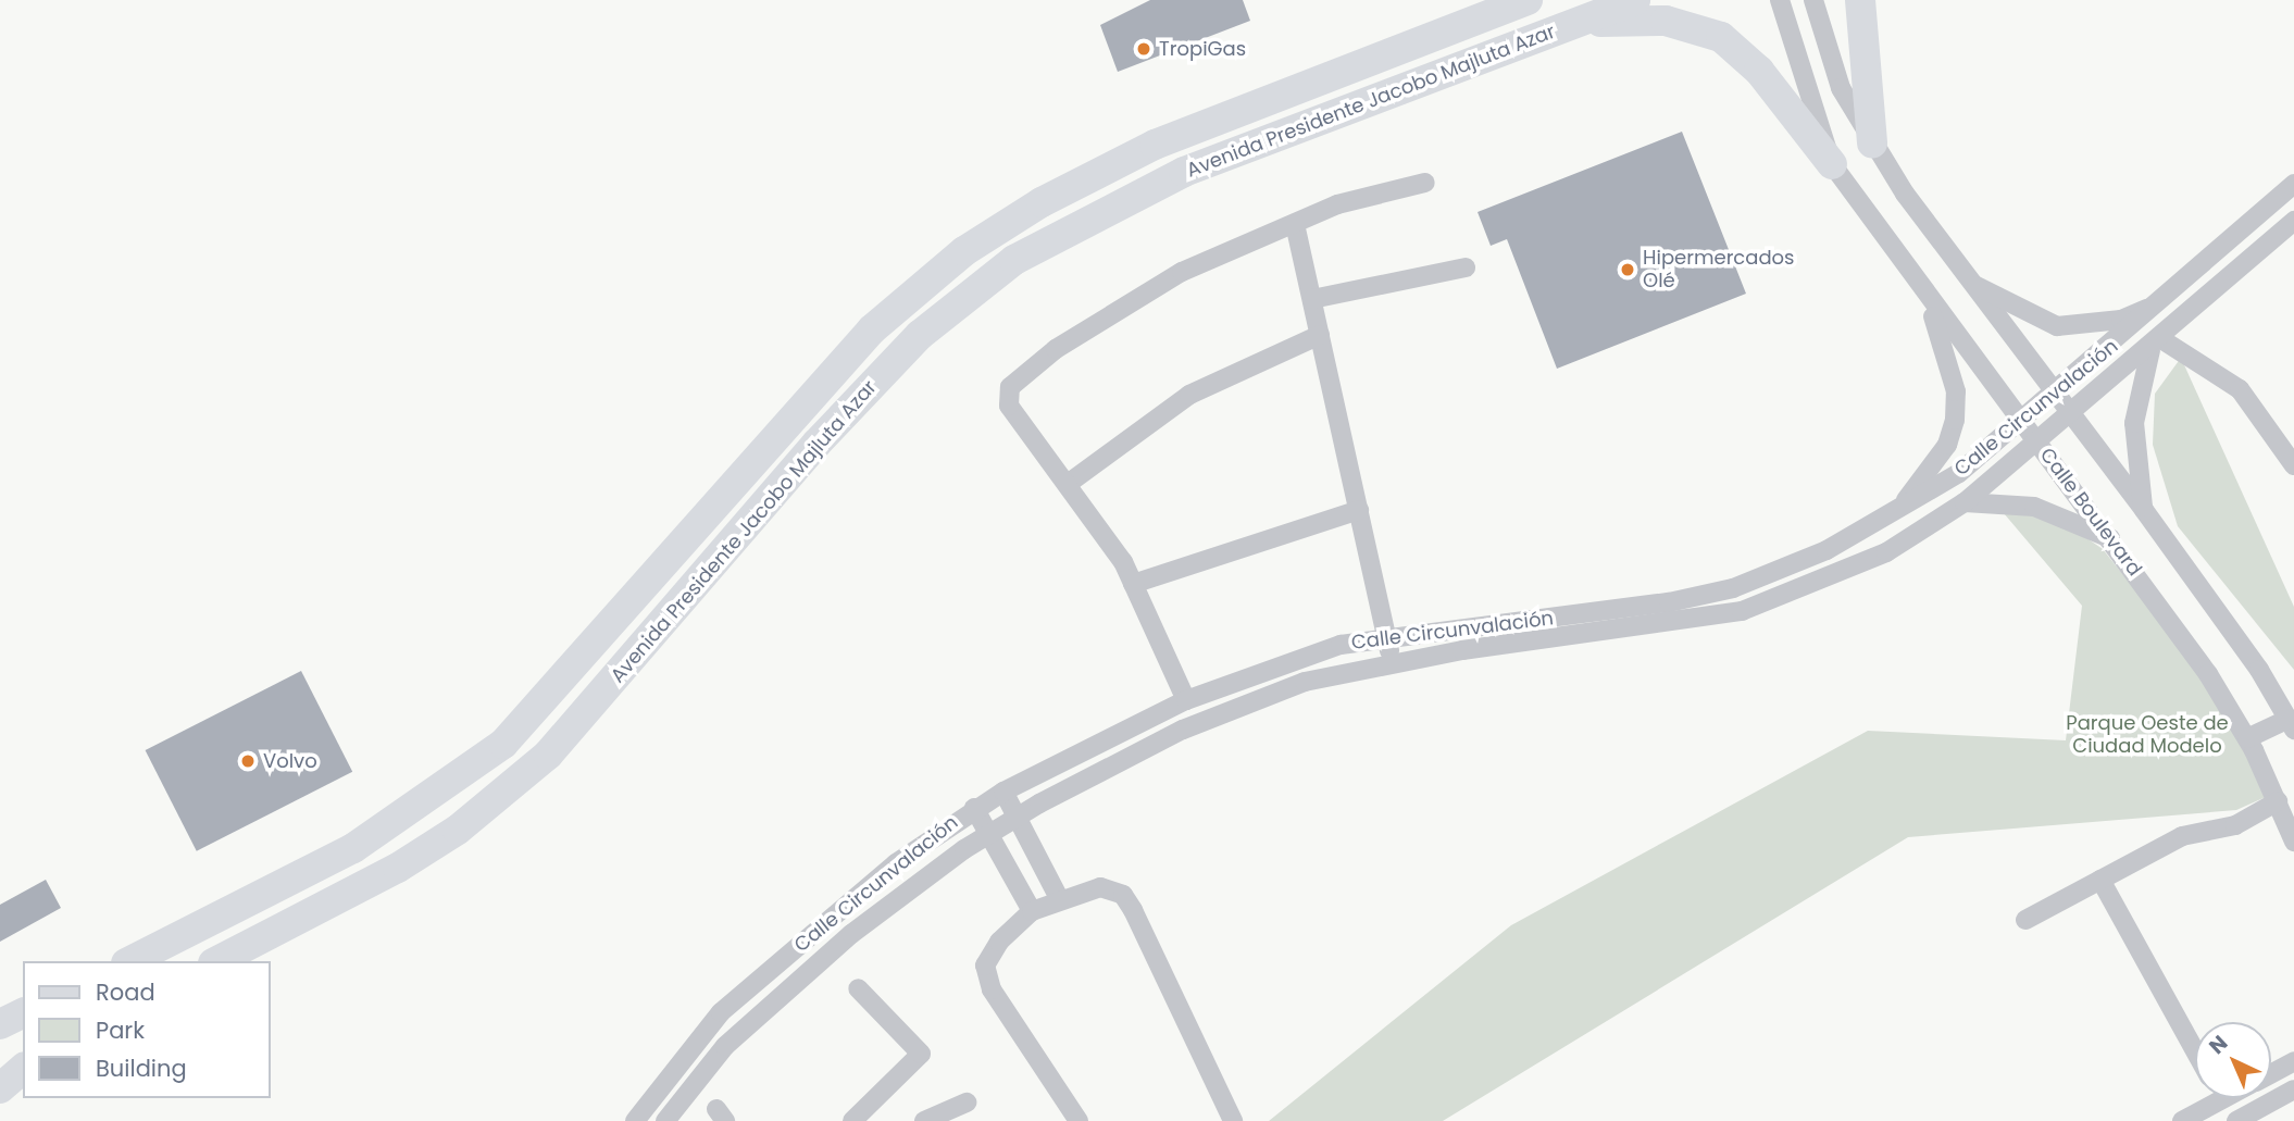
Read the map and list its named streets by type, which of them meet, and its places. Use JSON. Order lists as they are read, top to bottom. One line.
{"streets":{"main road":["Avenida Presidente Jacobo Majluta Azar"],"street":["Calle Circunvalación","Calle Boulevard"]},"crossings":[["Calle Circunvalación","Calle Boulevard"]],"parks":["Parque Oeste de Ciudad Modelo"],"places":["TropiGas","Hipermercados Olé","Volvo"],"legend":["Road","Park","Building"],"north":"top left"}
